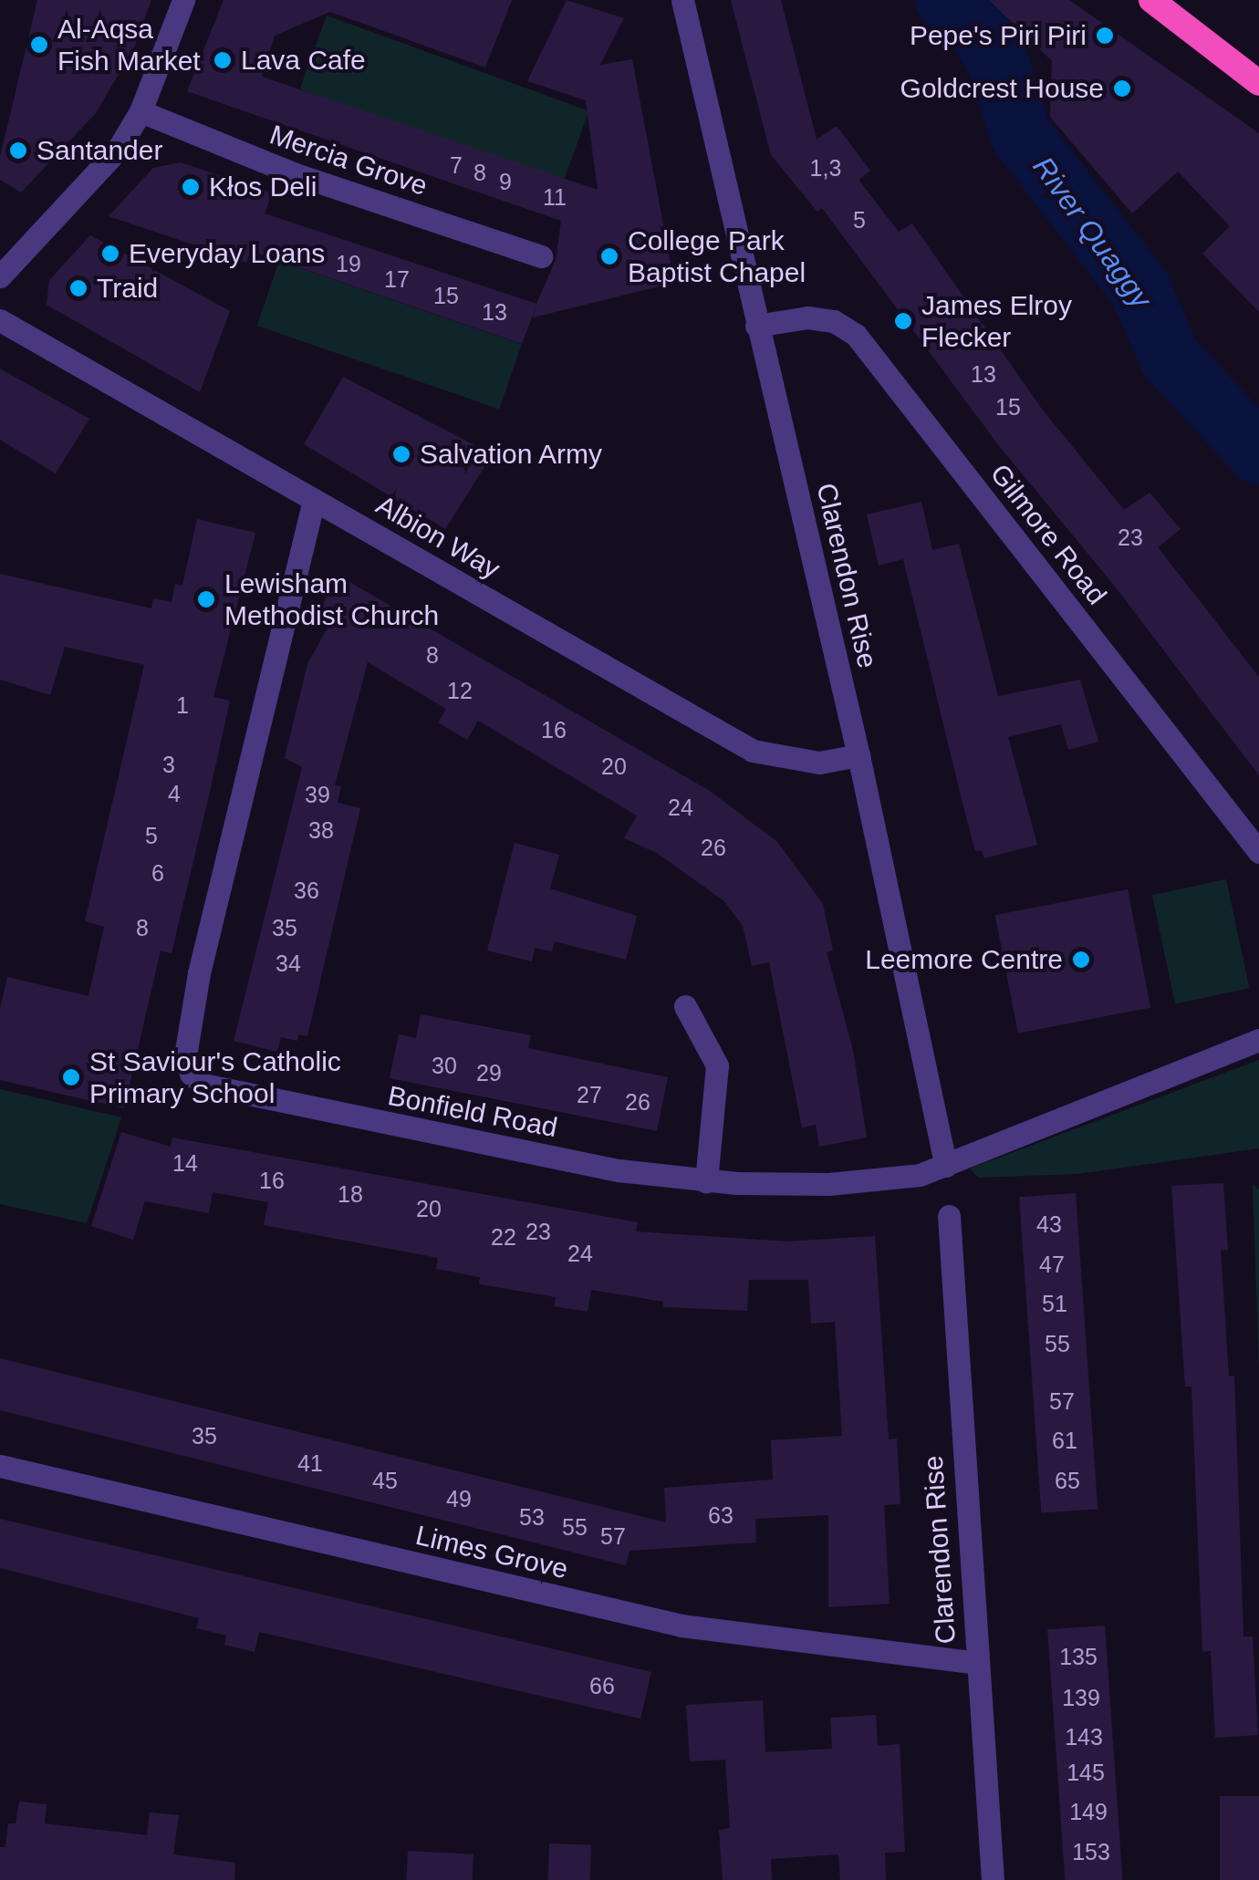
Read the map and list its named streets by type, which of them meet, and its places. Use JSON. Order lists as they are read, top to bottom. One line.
{"streets":{"street":["Mercia Grove","Gilmore Road","Albion Way","Clarendon Rise","Bonfield Road","Limes Grove"]},"crossings":[["Gilmore Road","Clarendon Rise"],["Albion Way","Clarendon Rise"],["Albion Way","Bonfield Road"],["Clarendon Rise","Bonfield Road"],["Clarendon Rise","Limes Grove"]],"water":["River Quaggy"],"places":["Pepe's Piri Piri","Al-Aqsa Fish Market","Lava Cafe","Goldcrest House","Santander","Kłos Deli","Everyday Loans","College Park Baptist Chapel","Traid","James Elroy Flecker","Salvation Army","Lewisham Methodist Church","Leemore Centre","St Saviour's Catholic Primary School"],"house_numbers":["7","1,3","8","9","11","5","19","17","15","13","13","15","23","8","12","1","16","3","20","4","39","24","38","5","26","6","36","8","35","34","30","29","27","26","14","16","18","20","43","23","22","24","47","51","55","57","35","61","41","45","65","49","63","53","55","57","135","66","139","143","145","149","153"]}
